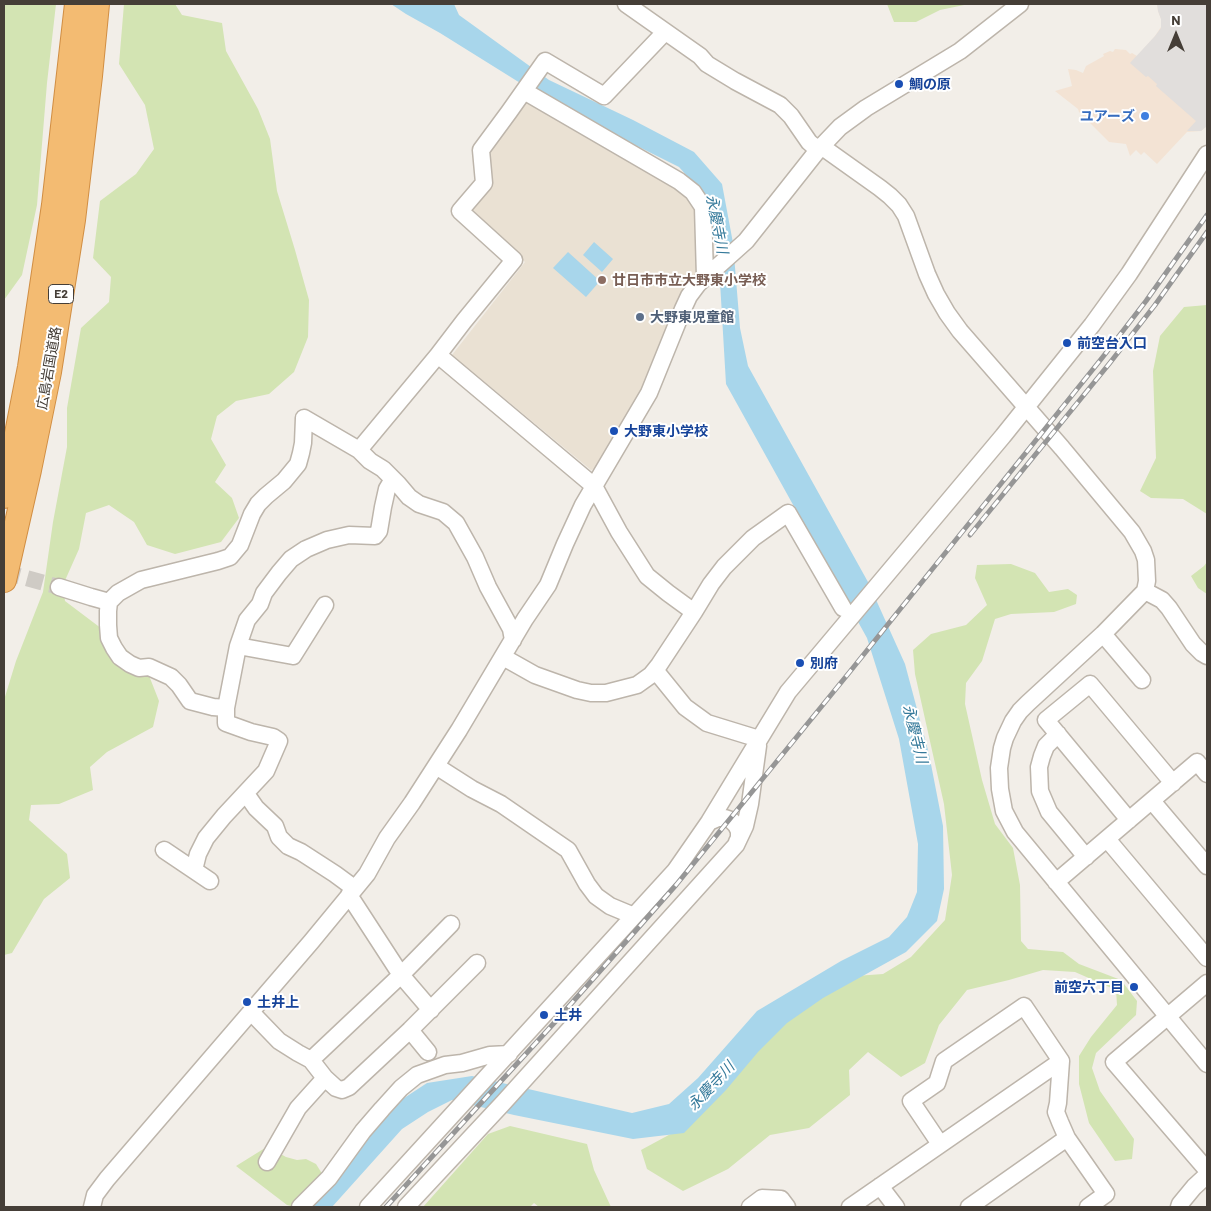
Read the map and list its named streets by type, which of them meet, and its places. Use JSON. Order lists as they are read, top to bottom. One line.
{"streets":{"highway":["E2","広島岩国道路"]},"water":["永慶寺川"],"places":["鯛の原","ユアーズ","廿日市市立大野東小学校","大野東児童館","前空台入口","大野東小学校","別府","前空六丁目","土井上","土井"],"north":"top"}
